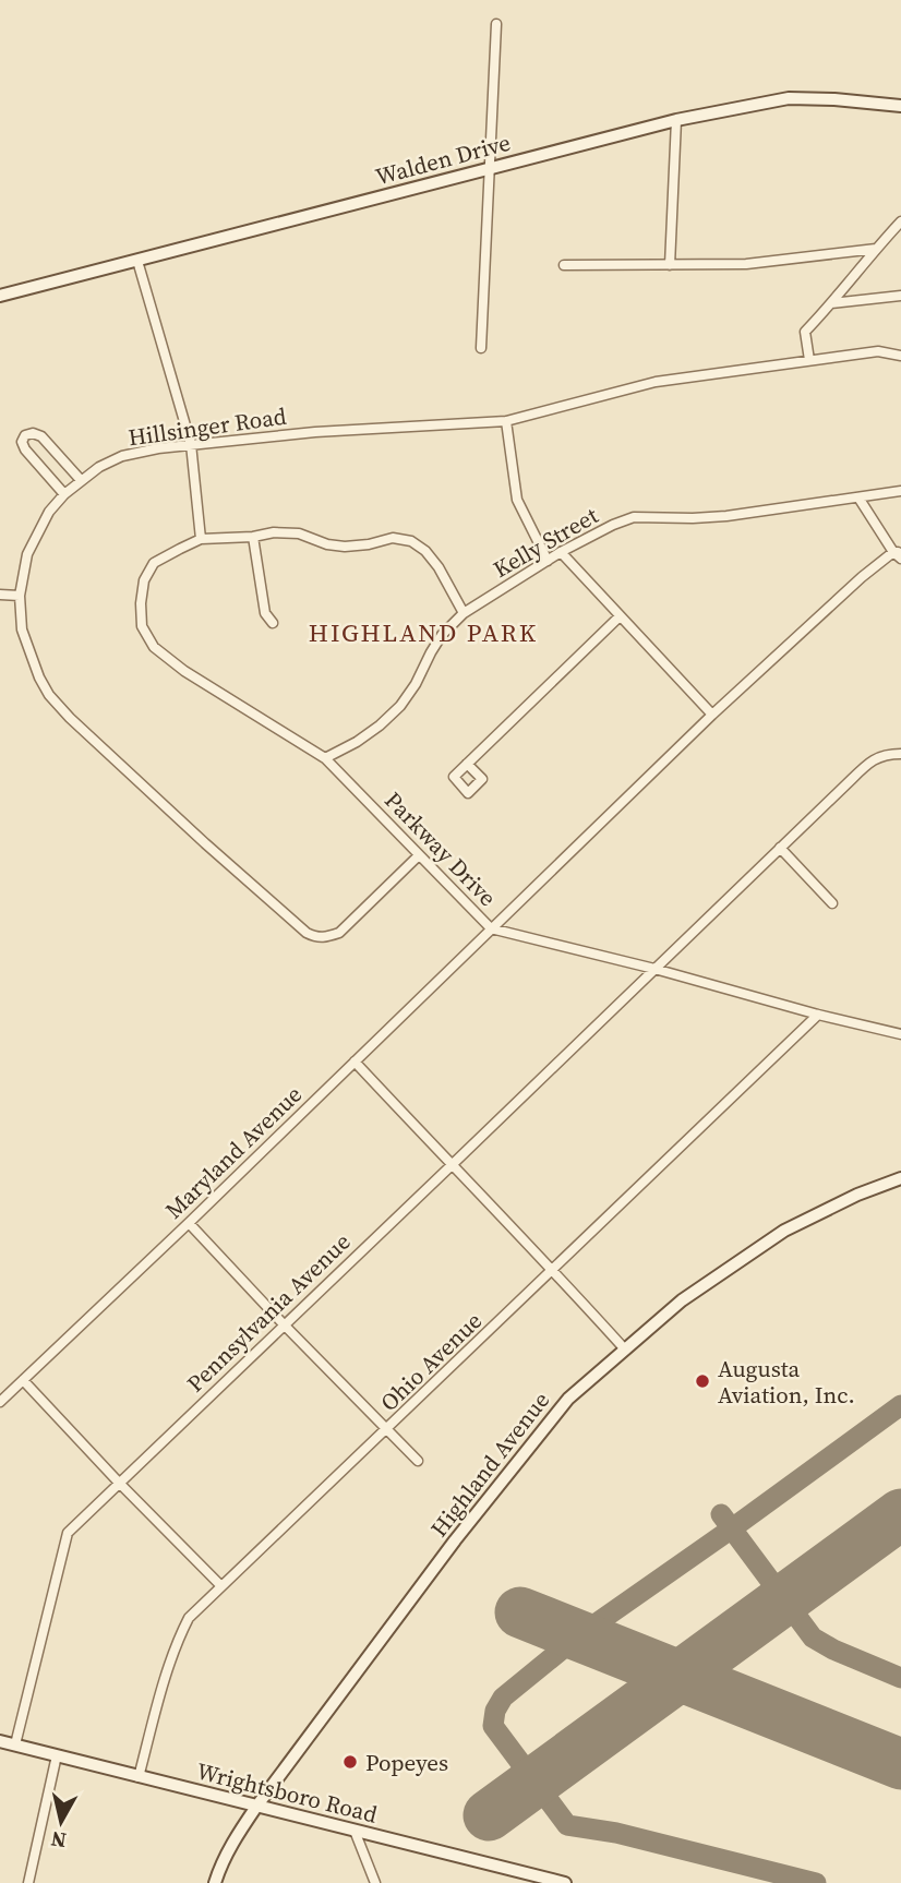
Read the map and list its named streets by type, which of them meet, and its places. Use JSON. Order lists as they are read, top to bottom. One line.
{"streets":{"main road":["Walden Drive","Highland Avenue","Wrightsboro Road"],"street":["Hillsinger Road","Kelly Street","Parkway Drive","Maryland Avenue","Pennsylvania Avenue","Ohio Avenue"]},"crossings":[["Hillsinger Road","Parkway Drive"],["Kelly Street","Parkway Drive"],["Parkway Drive","Maryland Avenue"],["Parkway Drive","Pennsylvania Avenue"],["Parkway Drive","Ohio Avenue"],["Pennsylvania Avenue","Wrightsboro Road"],["Ohio Avenue","Wrightsboro Road"],["Highland Avenue","Wrightsboro Road"]],"districts":["HIGHLAND PARK"],"places":["Augusta Aviation, Inc.","Popeyes"],"north":"bottom"}
